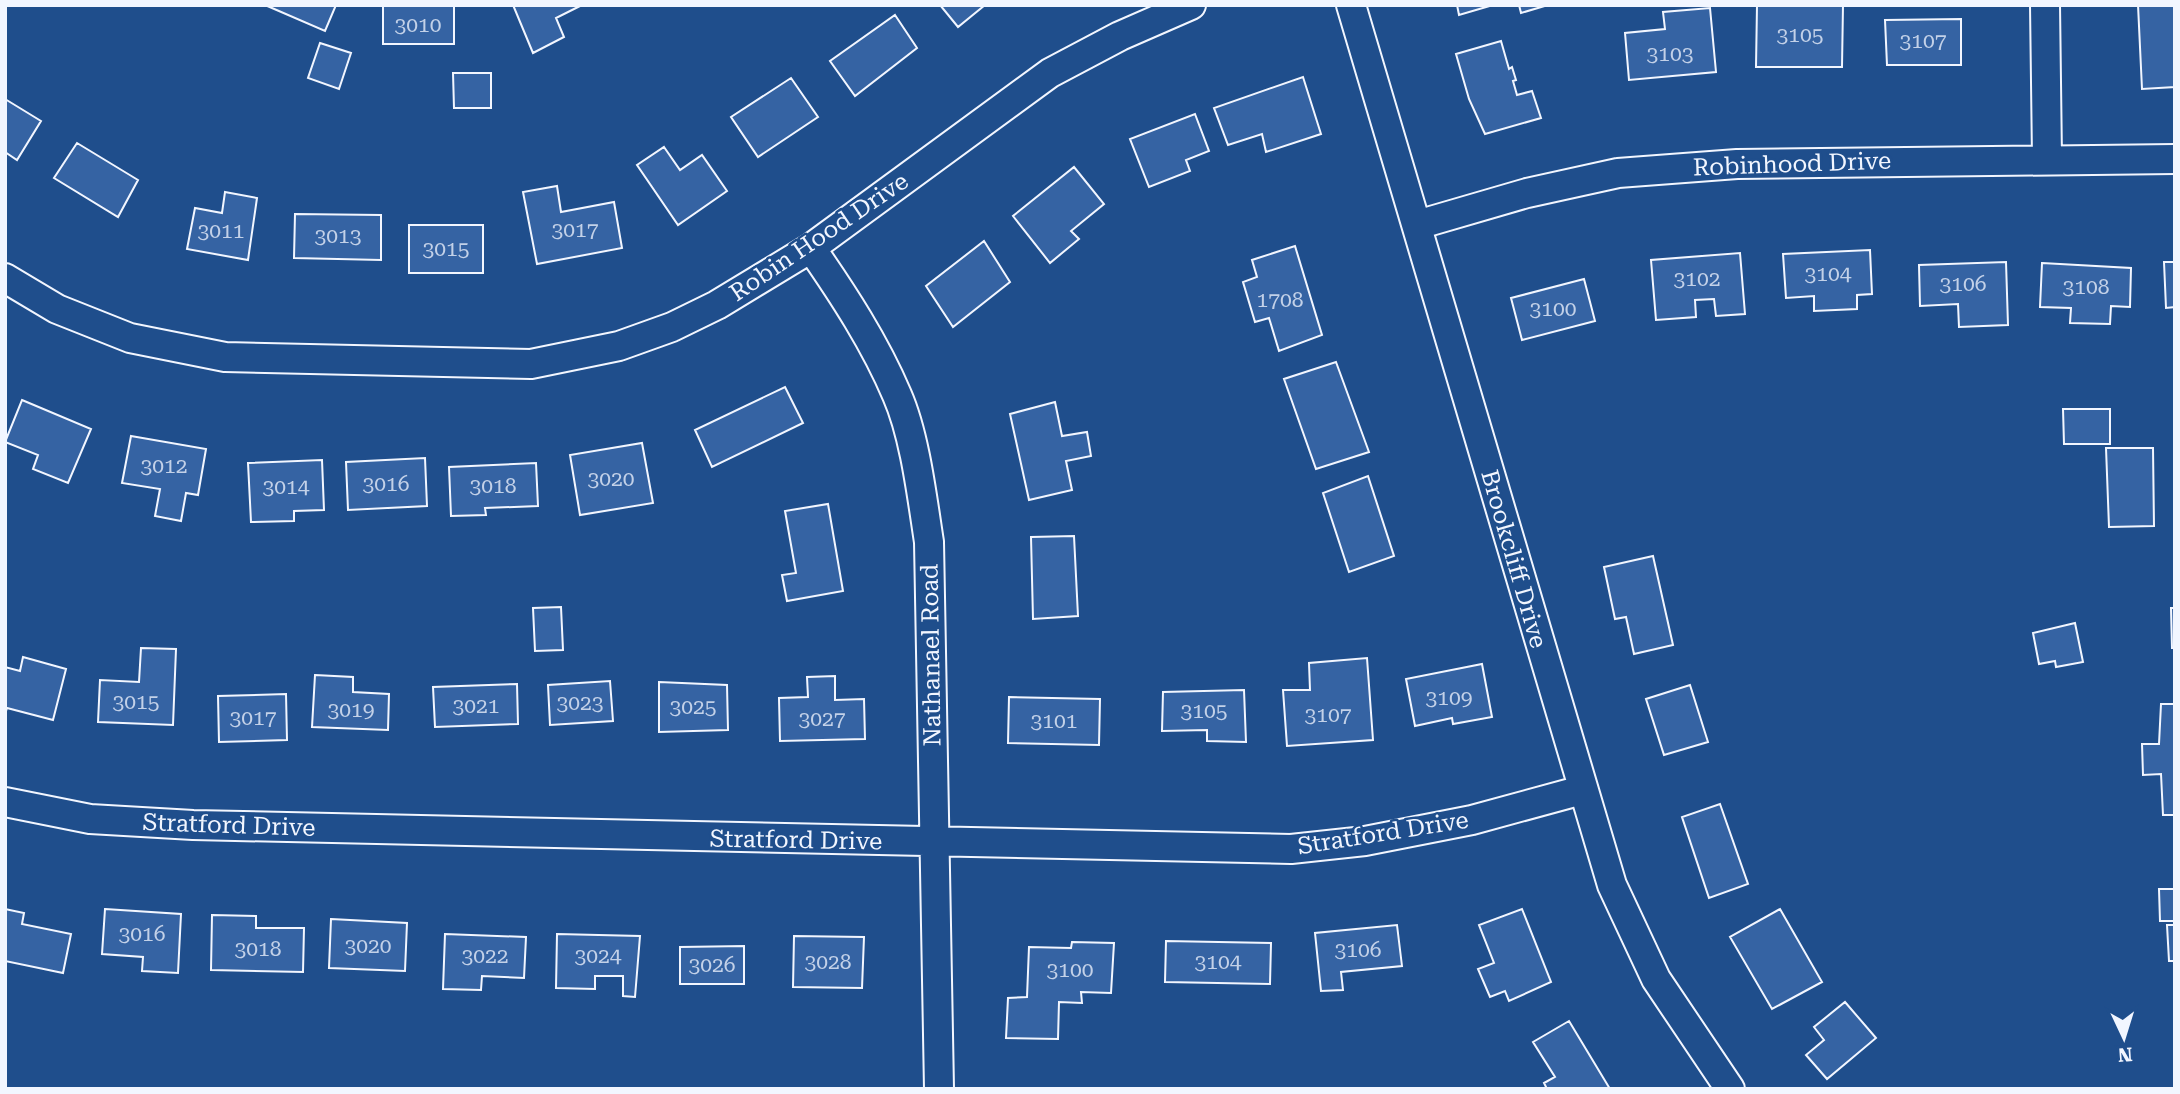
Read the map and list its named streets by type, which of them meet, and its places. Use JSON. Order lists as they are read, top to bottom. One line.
{"streets":{"street":["Robinhood Drive","Robin Hood Drive","Brookcliff Drive","Nathanael Road","Stratford Drive"]},"crossings":[["Robinhood Drive","Brookcliff Drive"],["Robin Hood Drive","Nathanael Road"],["Brookcliff Drive","Stratford Drive"],["Nathanael Road","Stratford Drive"]],"house_numbers":["3010","3105","3107","3103","3017","3011","3013","3015","3104","3102","3106","3108","1708","3100","3012","3020","3016","3018","3014","3109","3015","3023","3021","3025","3019","3105","3107","3017","3027","3101","3016","3020","3018","3106","3022","3024","3028","3104","3026","3100"],"north":"bottom"}
